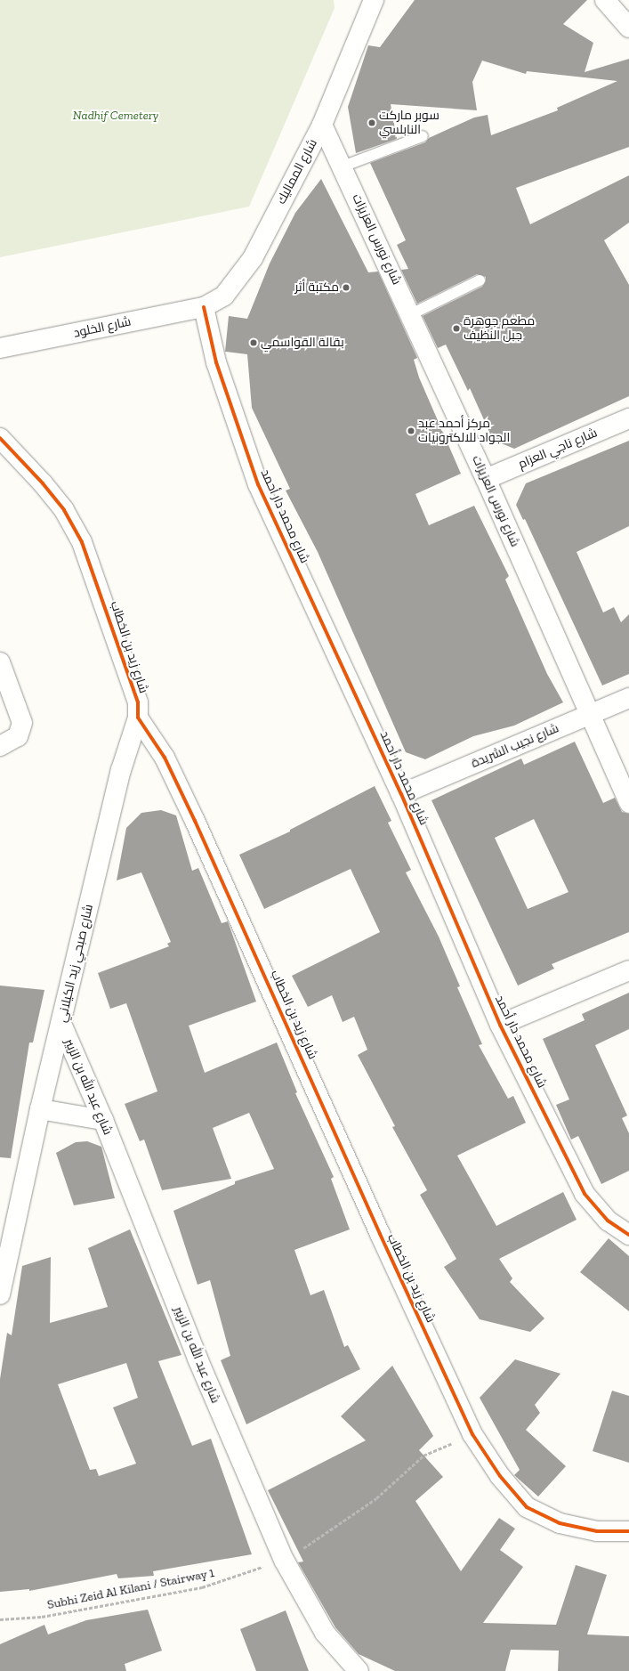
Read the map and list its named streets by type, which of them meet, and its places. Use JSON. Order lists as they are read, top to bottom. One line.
{"streets":{"street":["شارع المماليك","شارع نورس العزيزات","شارع الخلود","شارع ناجي العزام","شارع محمد دار أحمد","شارع زيد بن الخطاب","شارع نجيب الشريدة","شارع صبحي زيد الكيلاني","شارع عبد الله بن الزبير"],"path":["Subhi Zeid Al Kilani / Stairway 1"]},"crossings":[["شارع المماليك","شارع نورس العزيزات"],["شارع المماليك","شارع الخلود"],["شارع المماليك","شارع محمد دار أحمد"],["شارع نورس العزيزات","شارع ناجي العزام"],["شارع نورس العزيزات","شارع نجيب الشريدة"],["شارع الخلود","شارع محمد دار أحمد"],["شارع محمد دار أحمد","شارع نجيب الشريدة"],["شارع زيد بن الخطاب","شارع صبحي زيد الكيلاني"],["شارع زيد بن الخطاب","Subhi Zeid Al Kilani / Stairway 1"],["شارع صبحي زيد الكيلاني","شارع عبد الله بن الزبير"],["شارع عبد الله بن الزبير","Subhi Zeid Al Kilani / Stairway 1"]],"parks":["Nadhif Cemetery"],"places":["سوبر ماركت النابلسي","مكتبة أثر","مطعم جوهرة جبل النظيف","بقالة القواسمي","مركز أحمد عبد الجواد للالكترونيات"]}
